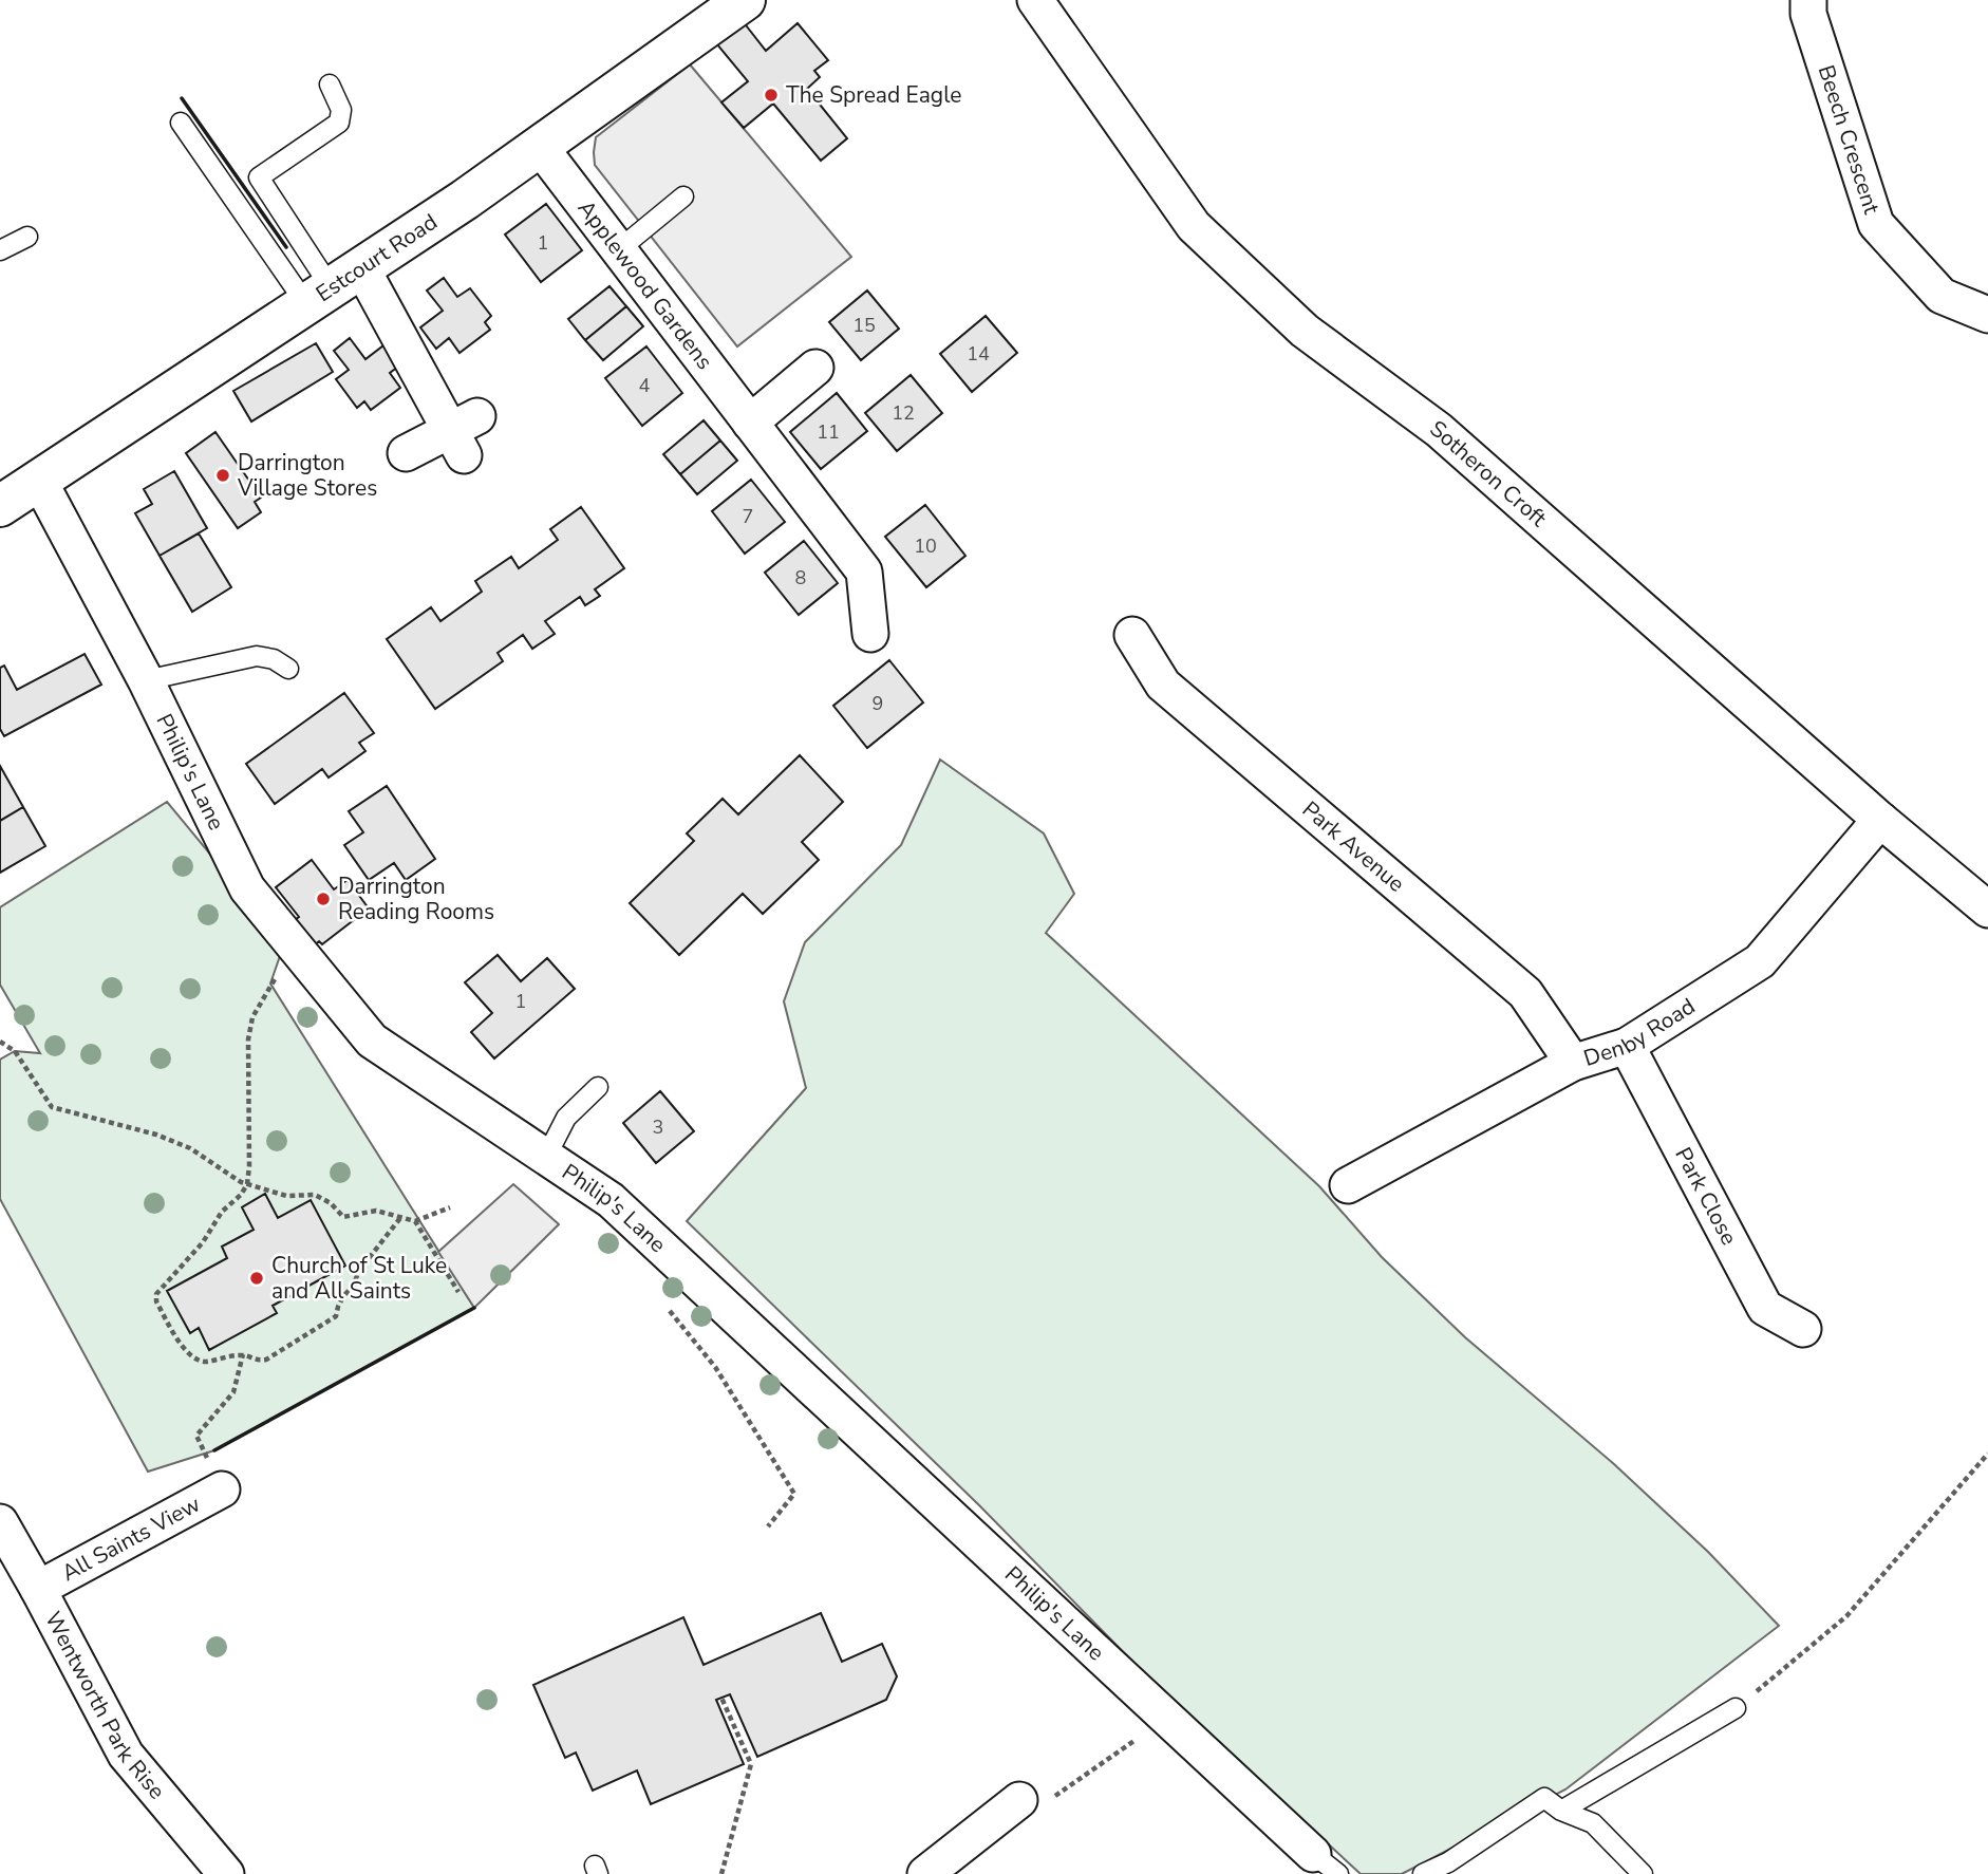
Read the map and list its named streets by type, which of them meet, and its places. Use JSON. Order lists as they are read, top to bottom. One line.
{"streets":{"street":["Beech Crescent","Estcourt Road","Applewood Gardens","Sotheron Croft","Philip's Lane","Park Avenue","Denby Road","Park Close","All Saints View","Wentworth Park Rise"]},"crossings":[["Estcourt Road","Applewood Gardens"],["Estcourt Road","Philip's Lane"],["Sotheron Croft","Denby Road"],["Park Avenue","Denby Road"],["Denby Road","Park Close"],["All Saints View","Wentworth Park Rise"]],"places":["The Spread Eagle","Darrington Village Stores","Darrington Reading Rooms","Church of St Luke and All Saints"],"house_numbers":["1","15","14","4","12","11","7","10","8","9","1","3"]}
